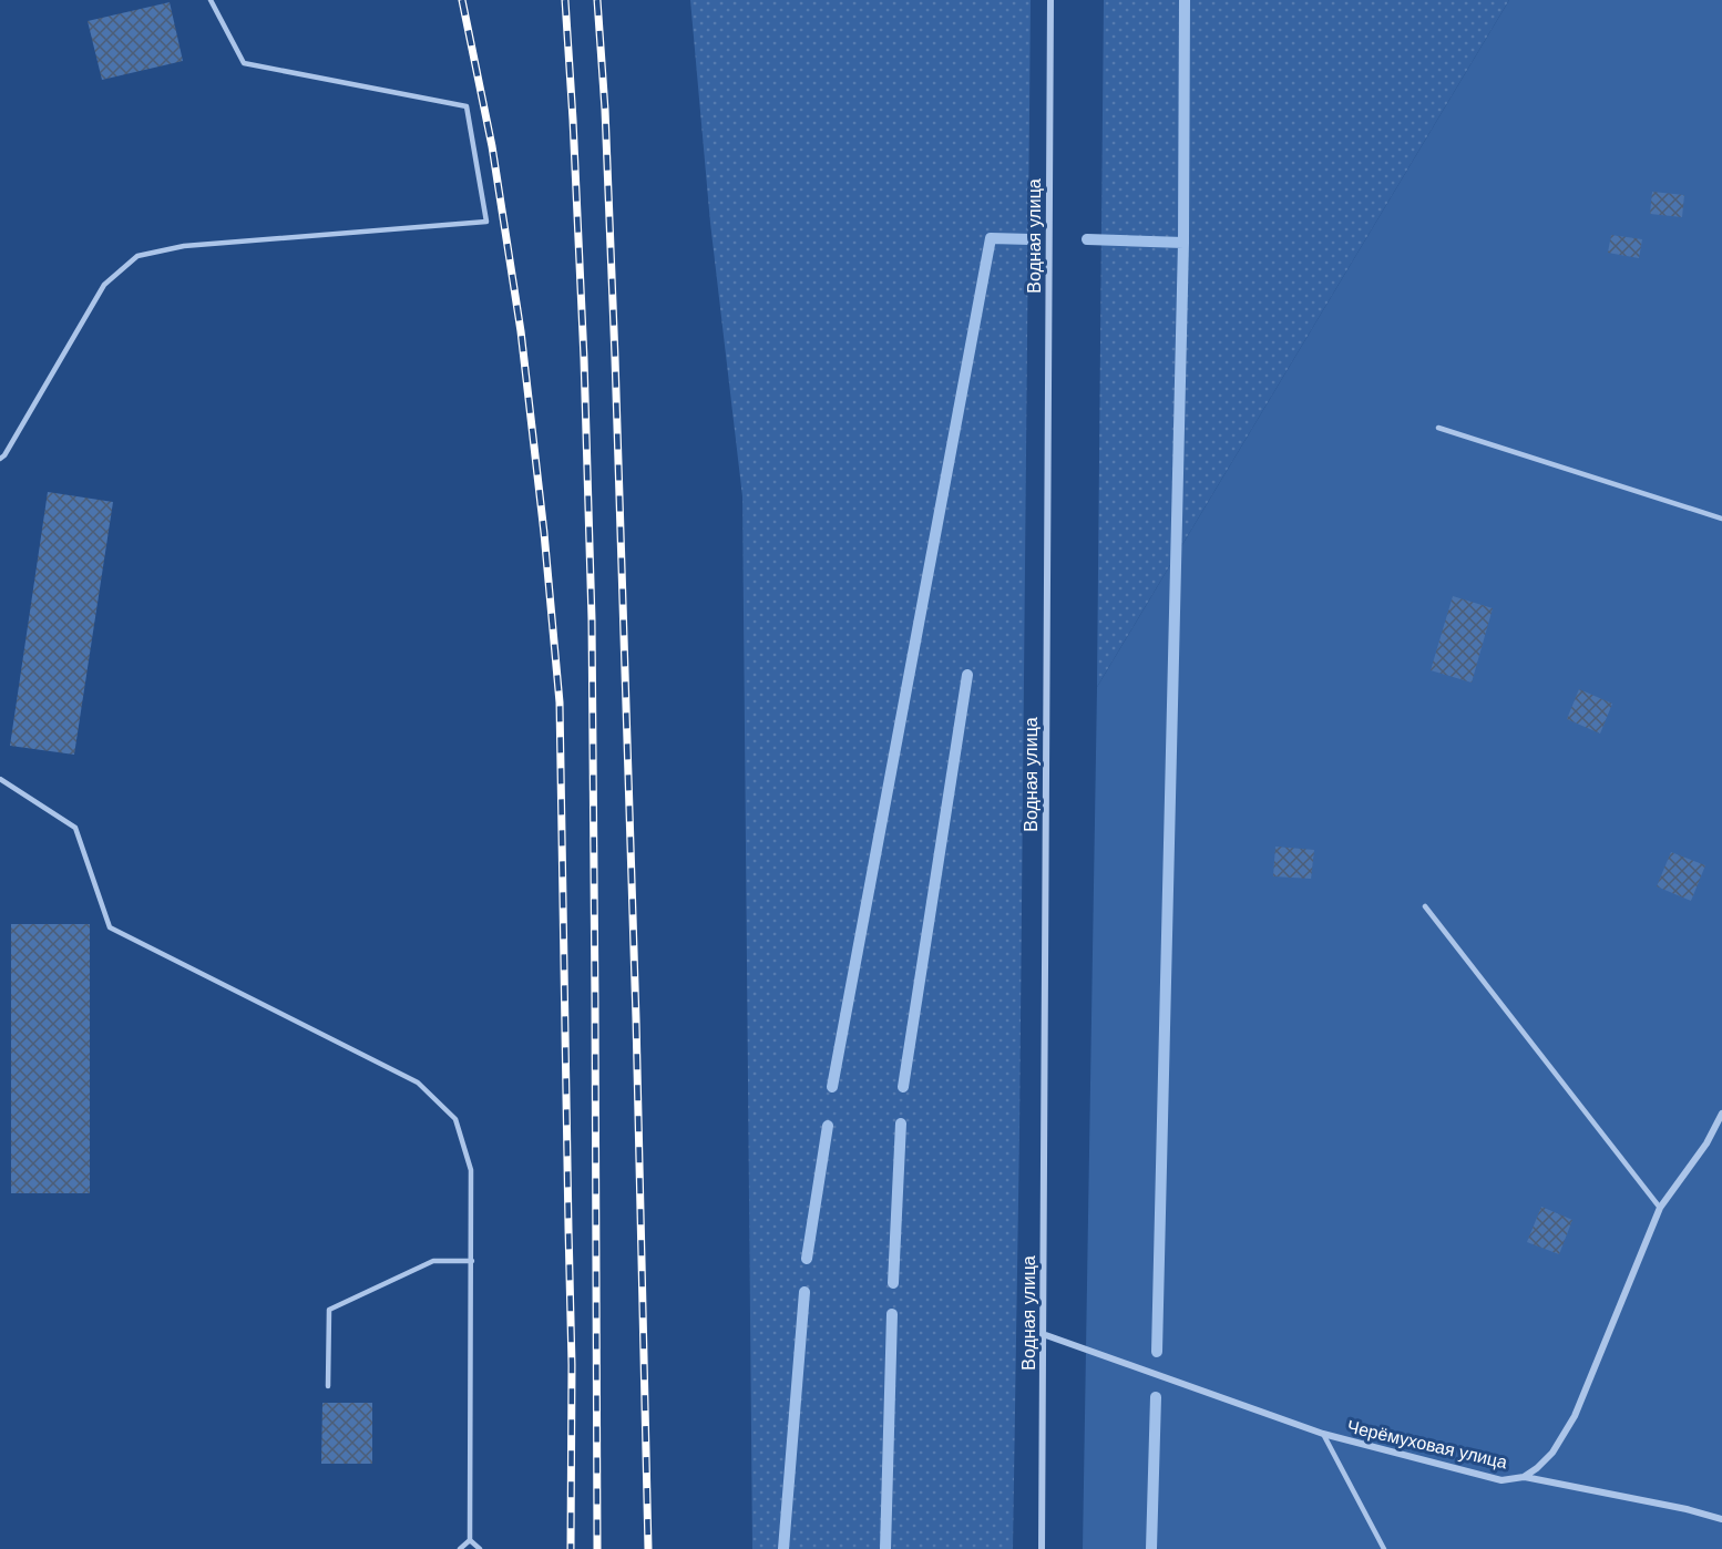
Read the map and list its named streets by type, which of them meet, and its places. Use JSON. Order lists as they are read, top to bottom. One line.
{"streets":{"street":["Водная улица","Черёмуховая улица"]},"crossings":[["Водная улица","Черёмуховая улица"]]}
